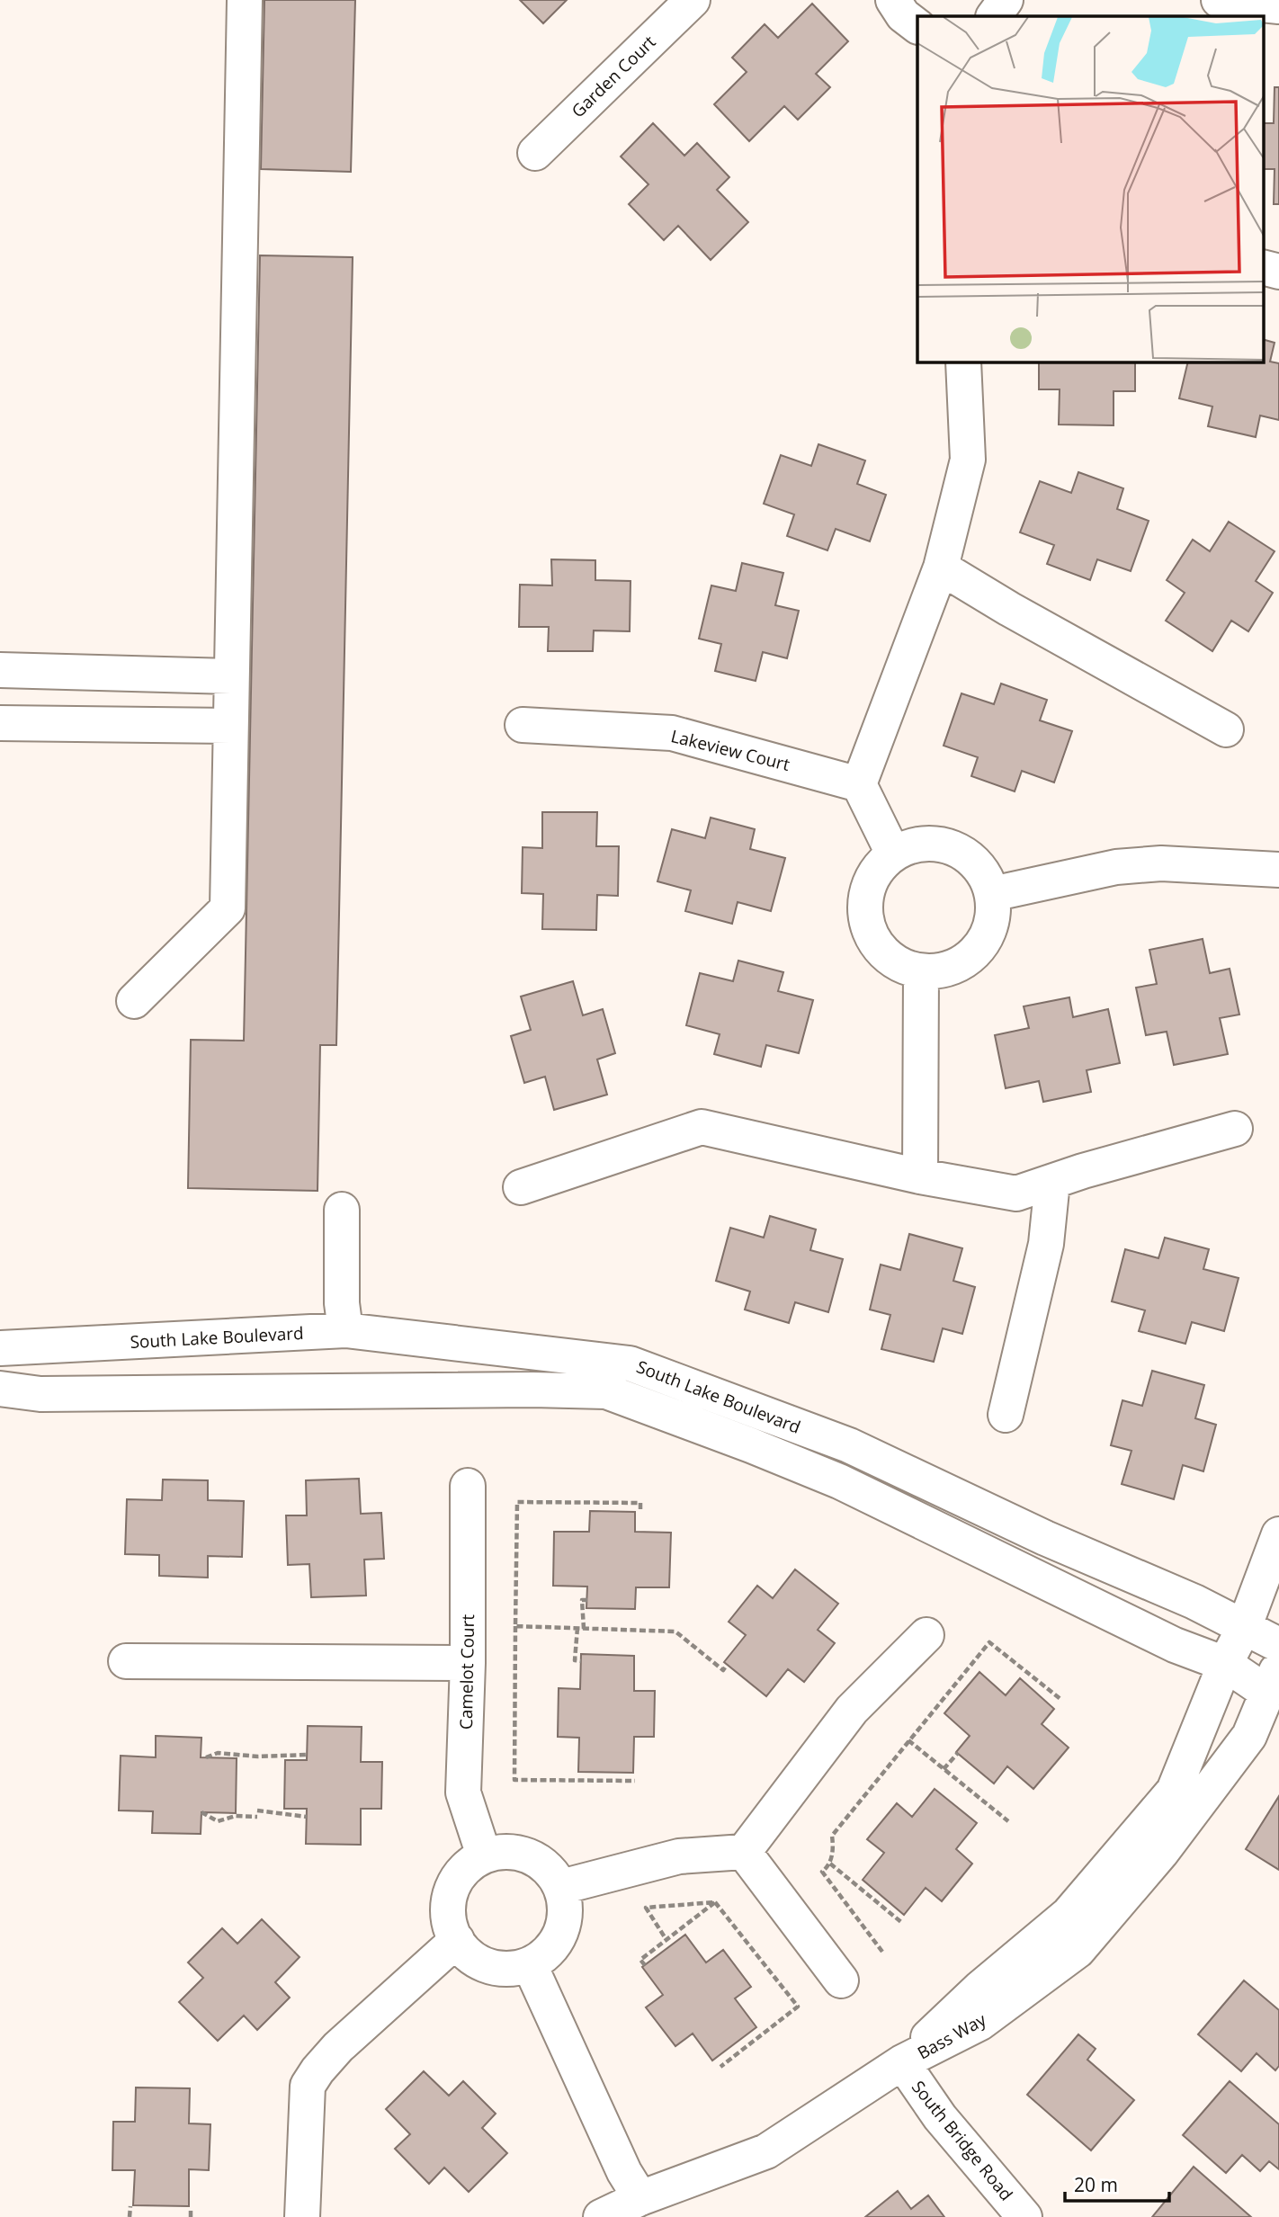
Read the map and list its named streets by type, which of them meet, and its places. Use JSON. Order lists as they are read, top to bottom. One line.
{"streets":{"street":["Garden Court","Lakeview Court","South Lake Boulevard","Camelot Court","Bass Way","South Bridge Road"]},"crossings":[["South Lake Boulevard","Bass Way"],["Bass Way","South Bridge Road"]],"scale_bar":"20 m"}
